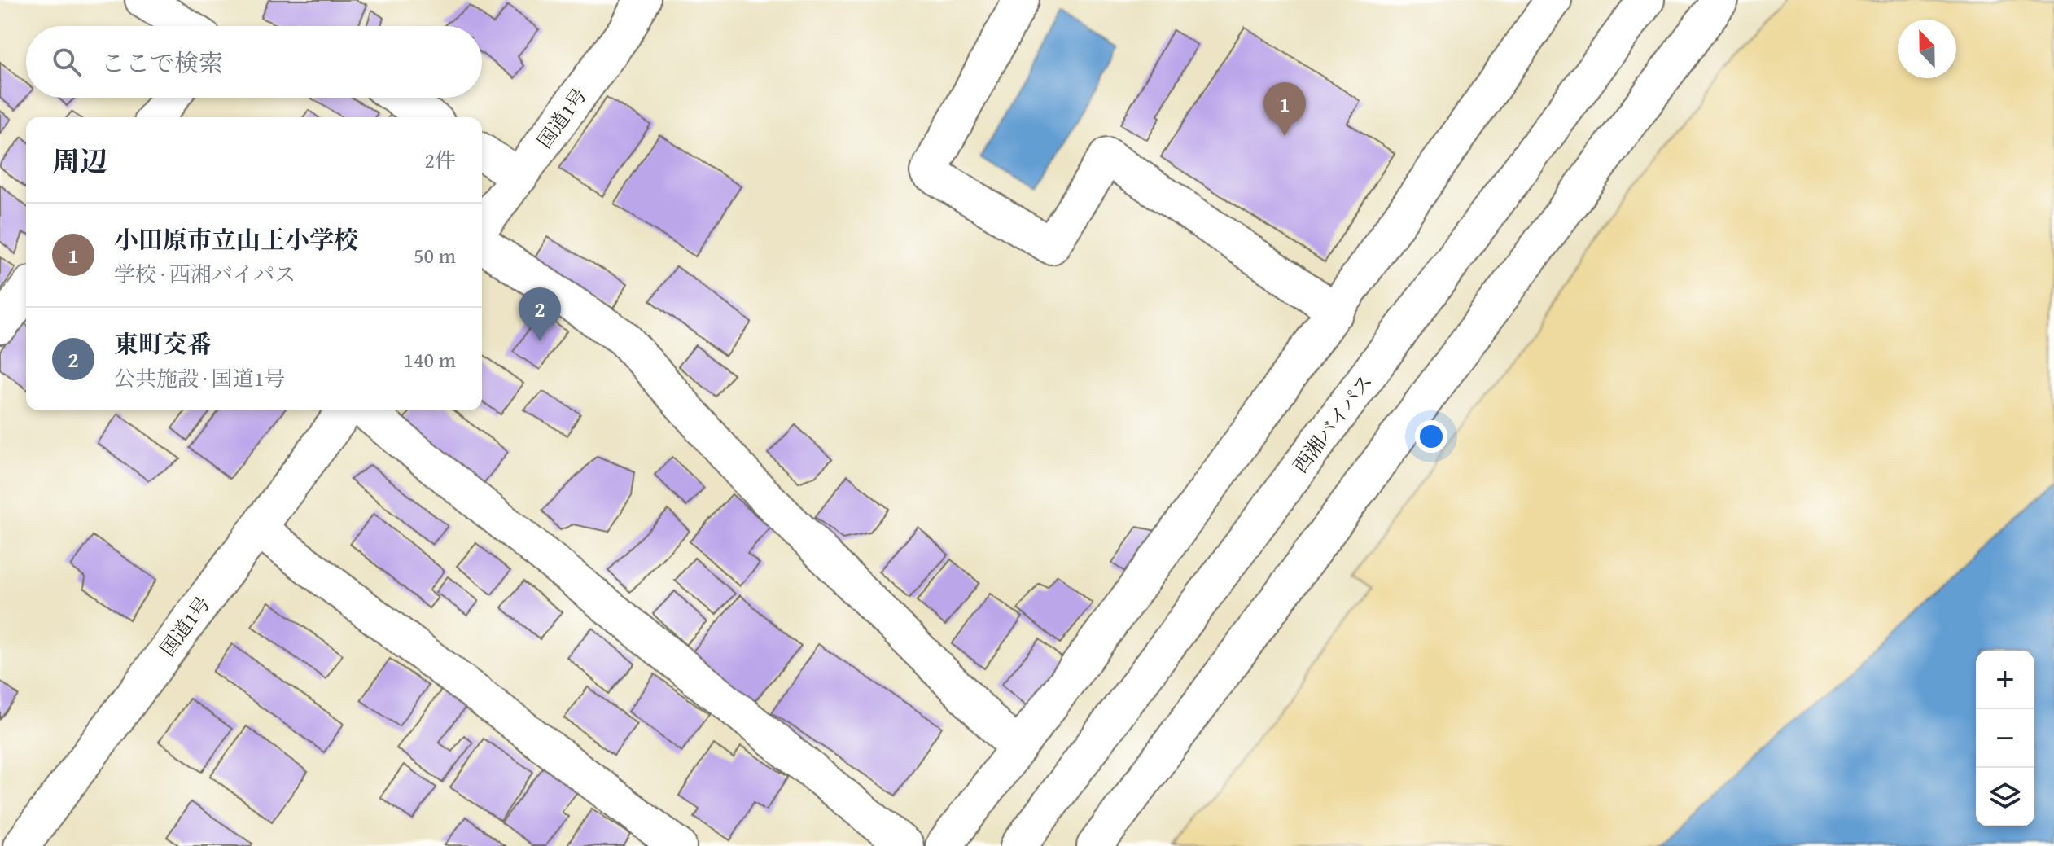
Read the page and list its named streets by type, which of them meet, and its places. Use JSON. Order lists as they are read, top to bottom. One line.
{"streets":{"main road":["国道1号","西湘バイパス"]},"north":"top","page":{"search":"ここで検索","pins":["1","2"],"heading":["周辺","2件"],"list":[{"mark":"1","name":"小田原市立山王小学校","note":"学校 · 西湘バイパス","value":"50 m"},{"mark":"2","name":"東町交番","note":"公共施設 · 国道1号","value":"140 m"}],"map_buttons":["+","−"]}}
